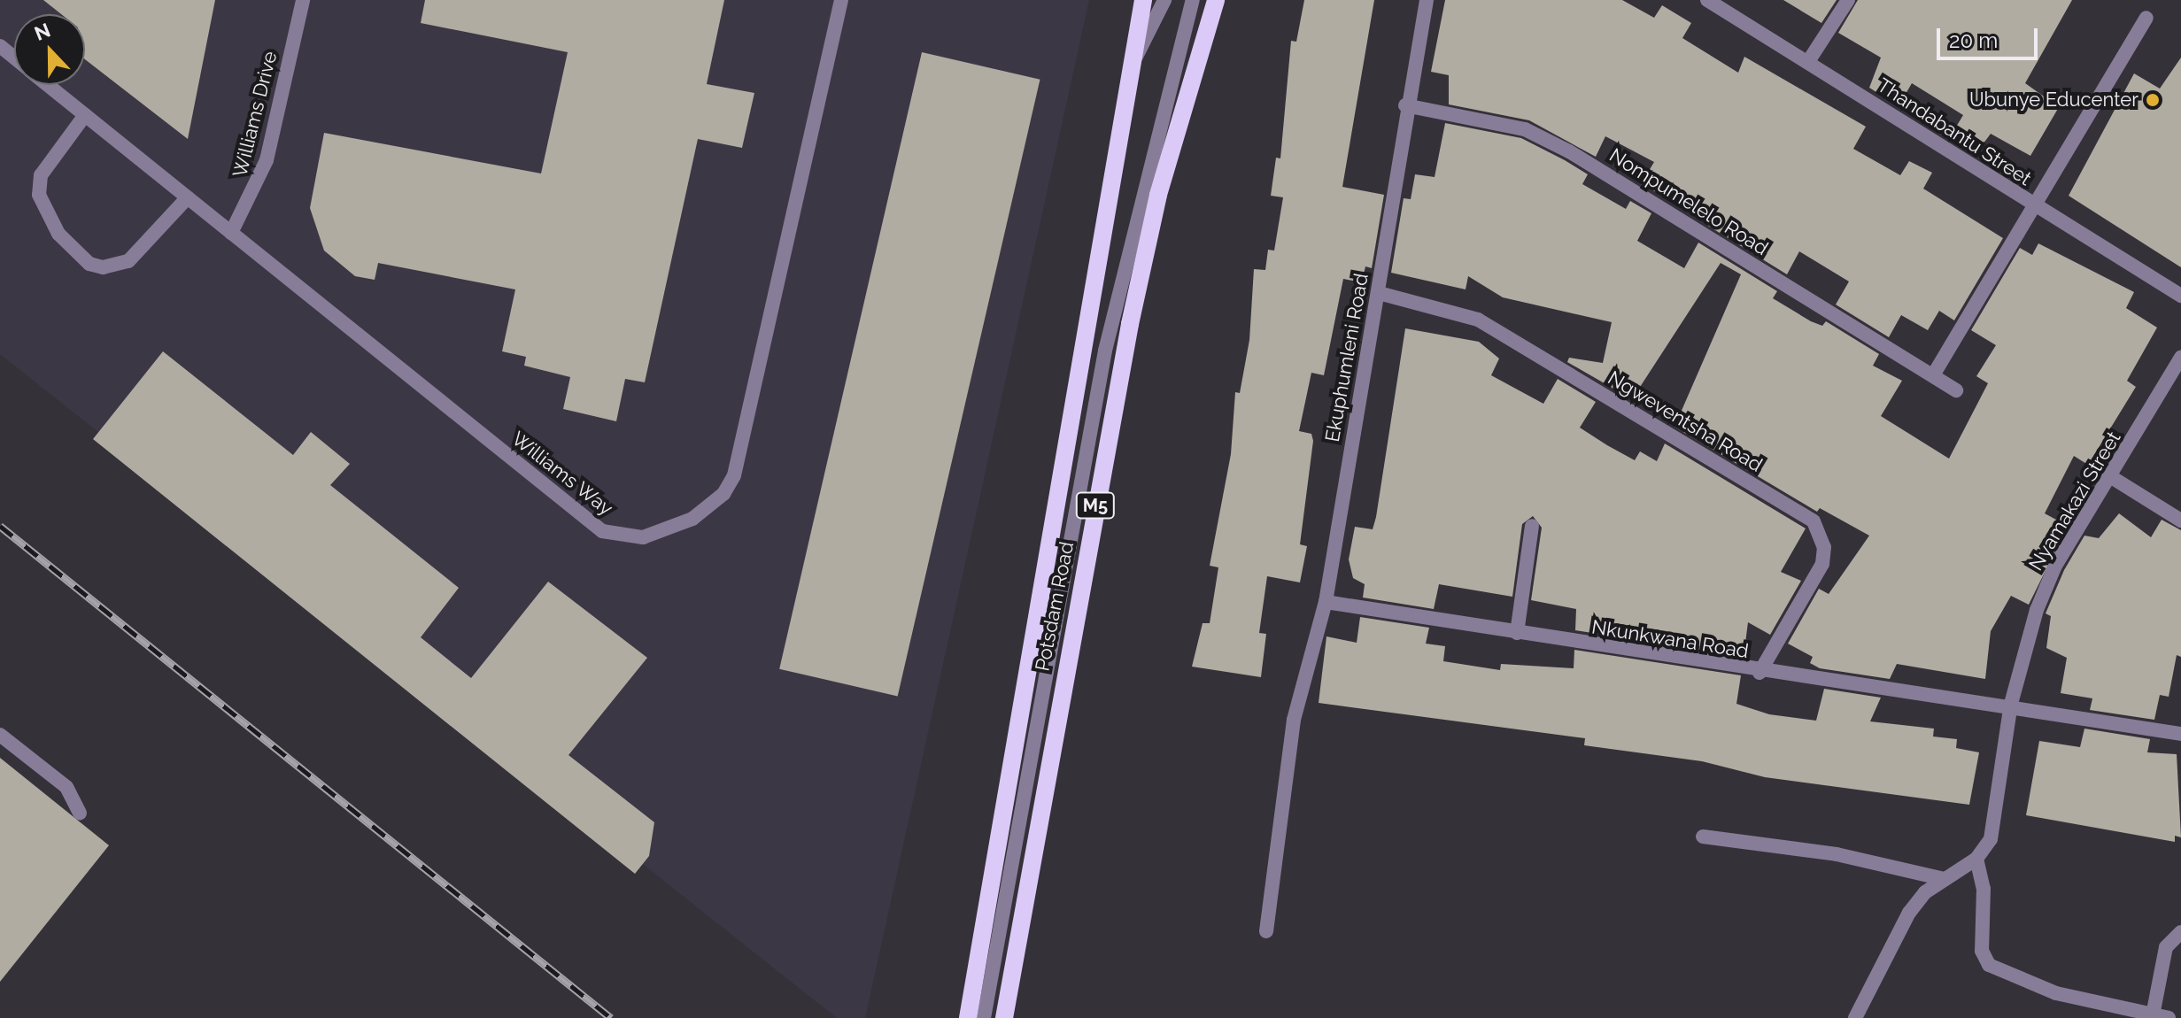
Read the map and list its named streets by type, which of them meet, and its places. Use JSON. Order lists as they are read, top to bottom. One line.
{"streets":{"main road":["M5","Potsdam Road"],"street":["Williams Drive","Thandabantu Street","Nompumelelo Road","Ekuphumleni Road","Ngweventsha Road","Williams Way","Nyamakazi Street","Nkunkwana Road"]},"crossings":[["Williams Drive","Williams Way"],["Nompumelelo Road","Ekuphumleni Road"],["Ekuphumleni Road","Ngweventsha Road"],["Ekuphumleni Road","Nkunkwana Road"],["Ngweventsha Road","Nkunkwana Road"],["Nyamakazi Street","Nkunkwana Road"]],"places":["Ubunye Educenter"],"scale_bar":"20 m","north":"top"}
